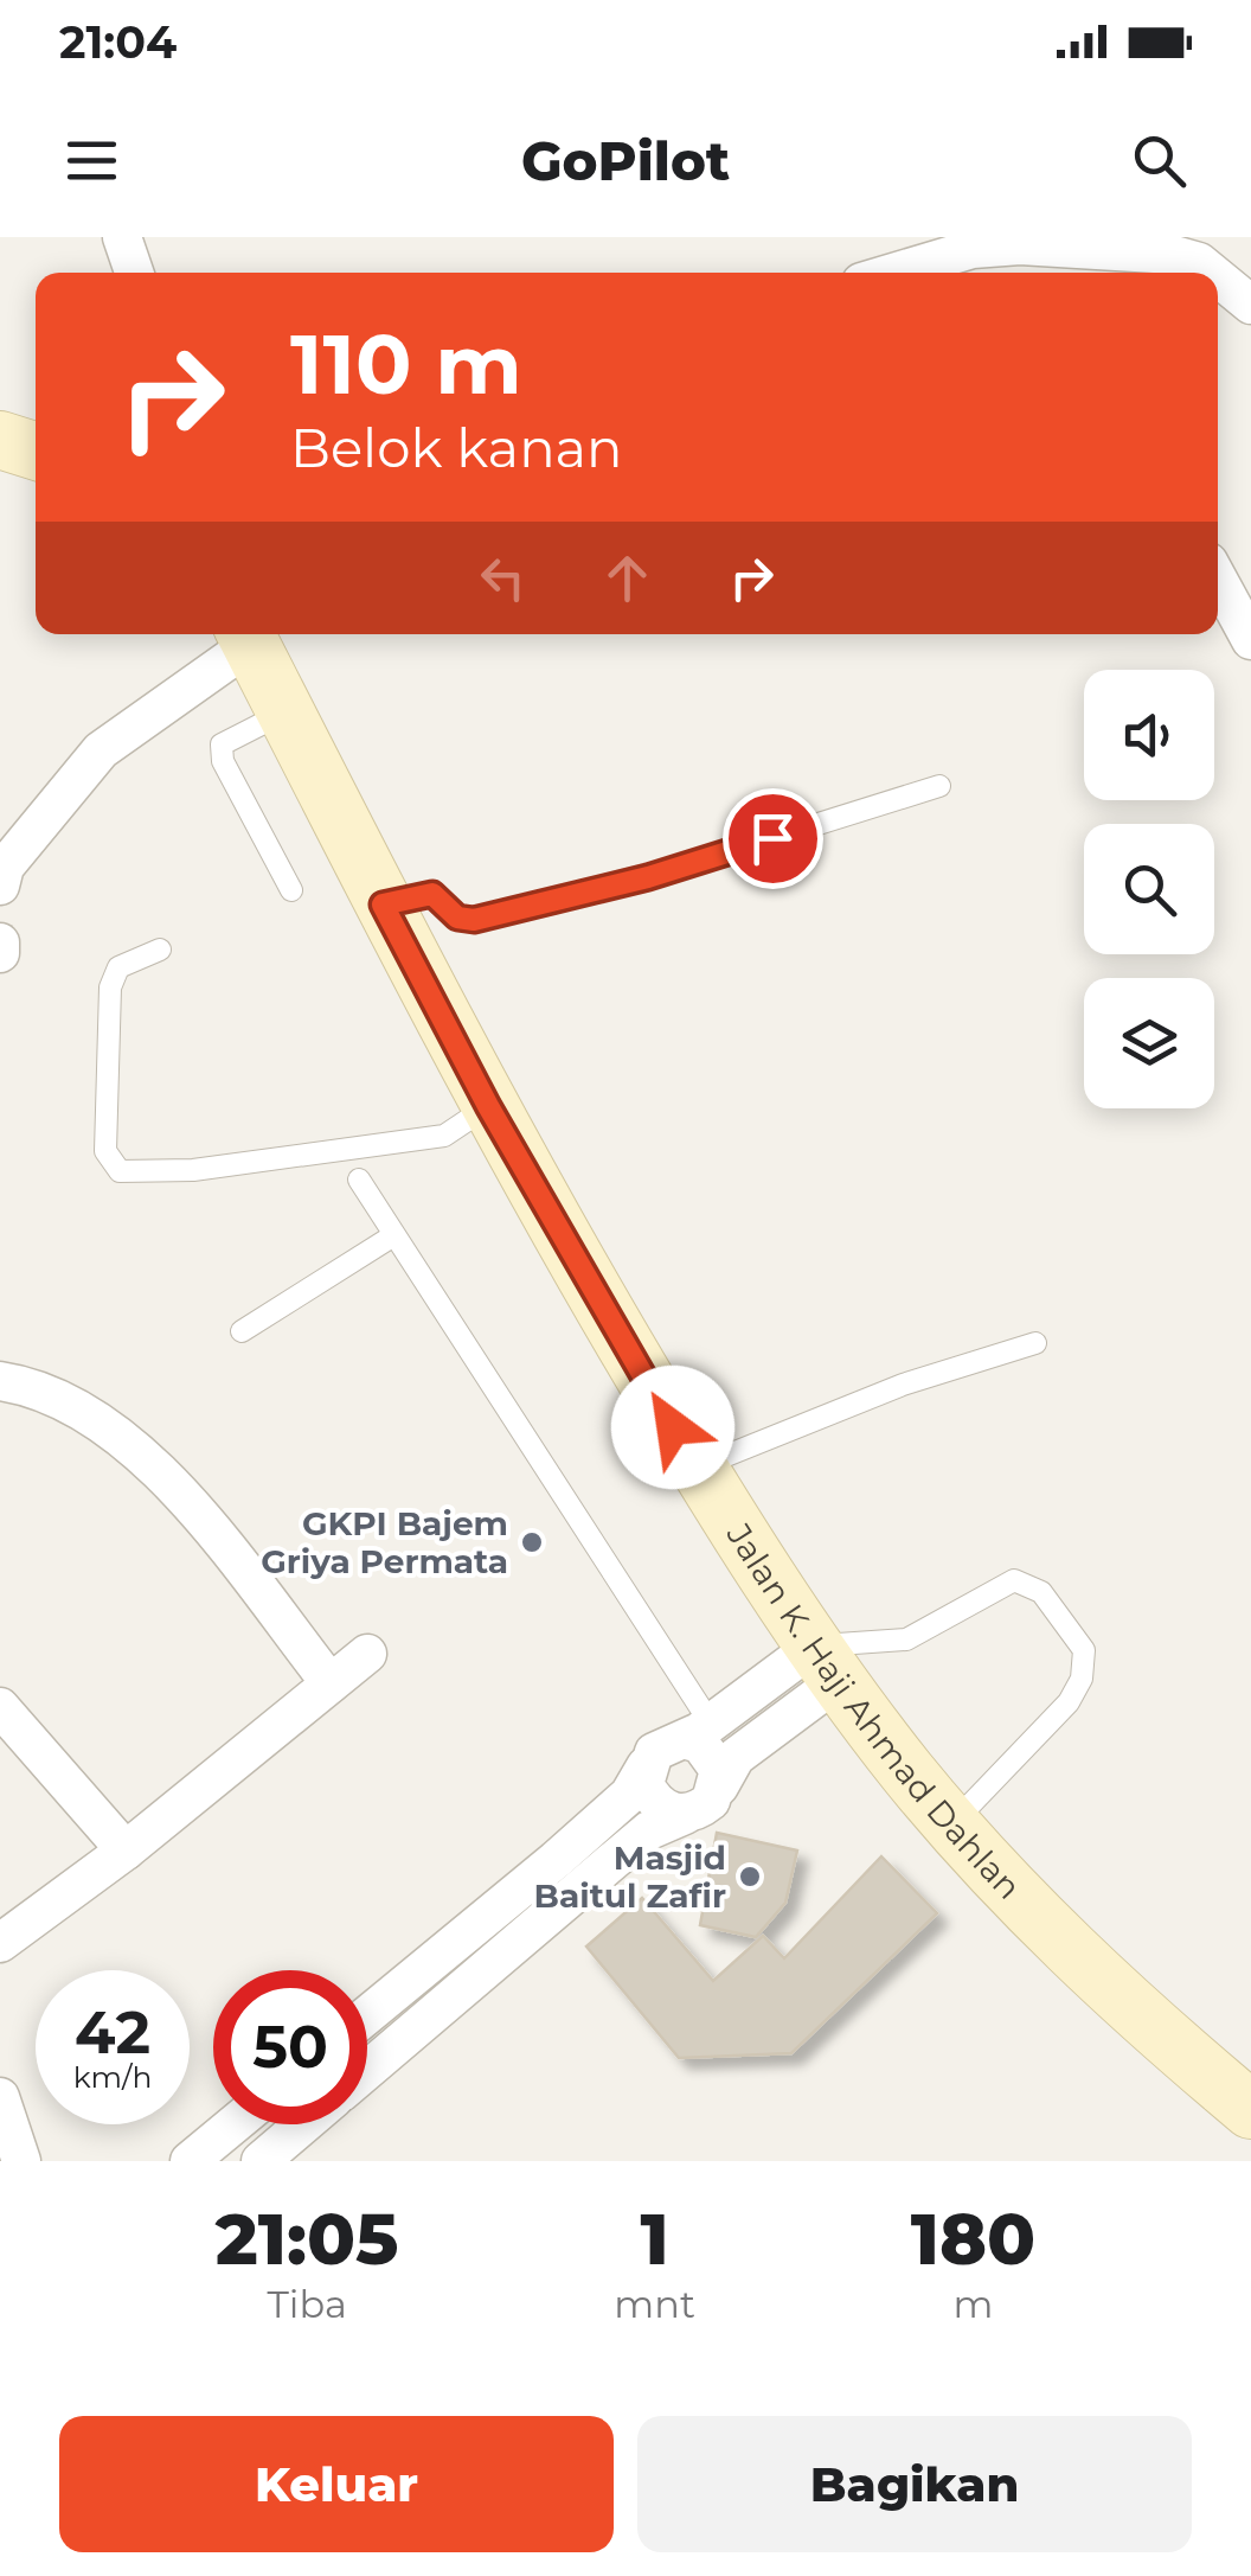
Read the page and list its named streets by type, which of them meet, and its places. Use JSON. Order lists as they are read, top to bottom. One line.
{"streets":{"main road":["Jalan K. Haji Ahmad Dahlan"]},"places":["GKPI Bajem Griya Permata","Masjid Baitul Zafir"],"page":{"status":"21:04","header":"GoPilot","turn":["110 m","Belok kanan"],"speed":"42 km/h","limit":"50","eta":["21:05","Tiba","1","mnt","180","m"],"buttons":["Keluar","Bagikan"]}}
